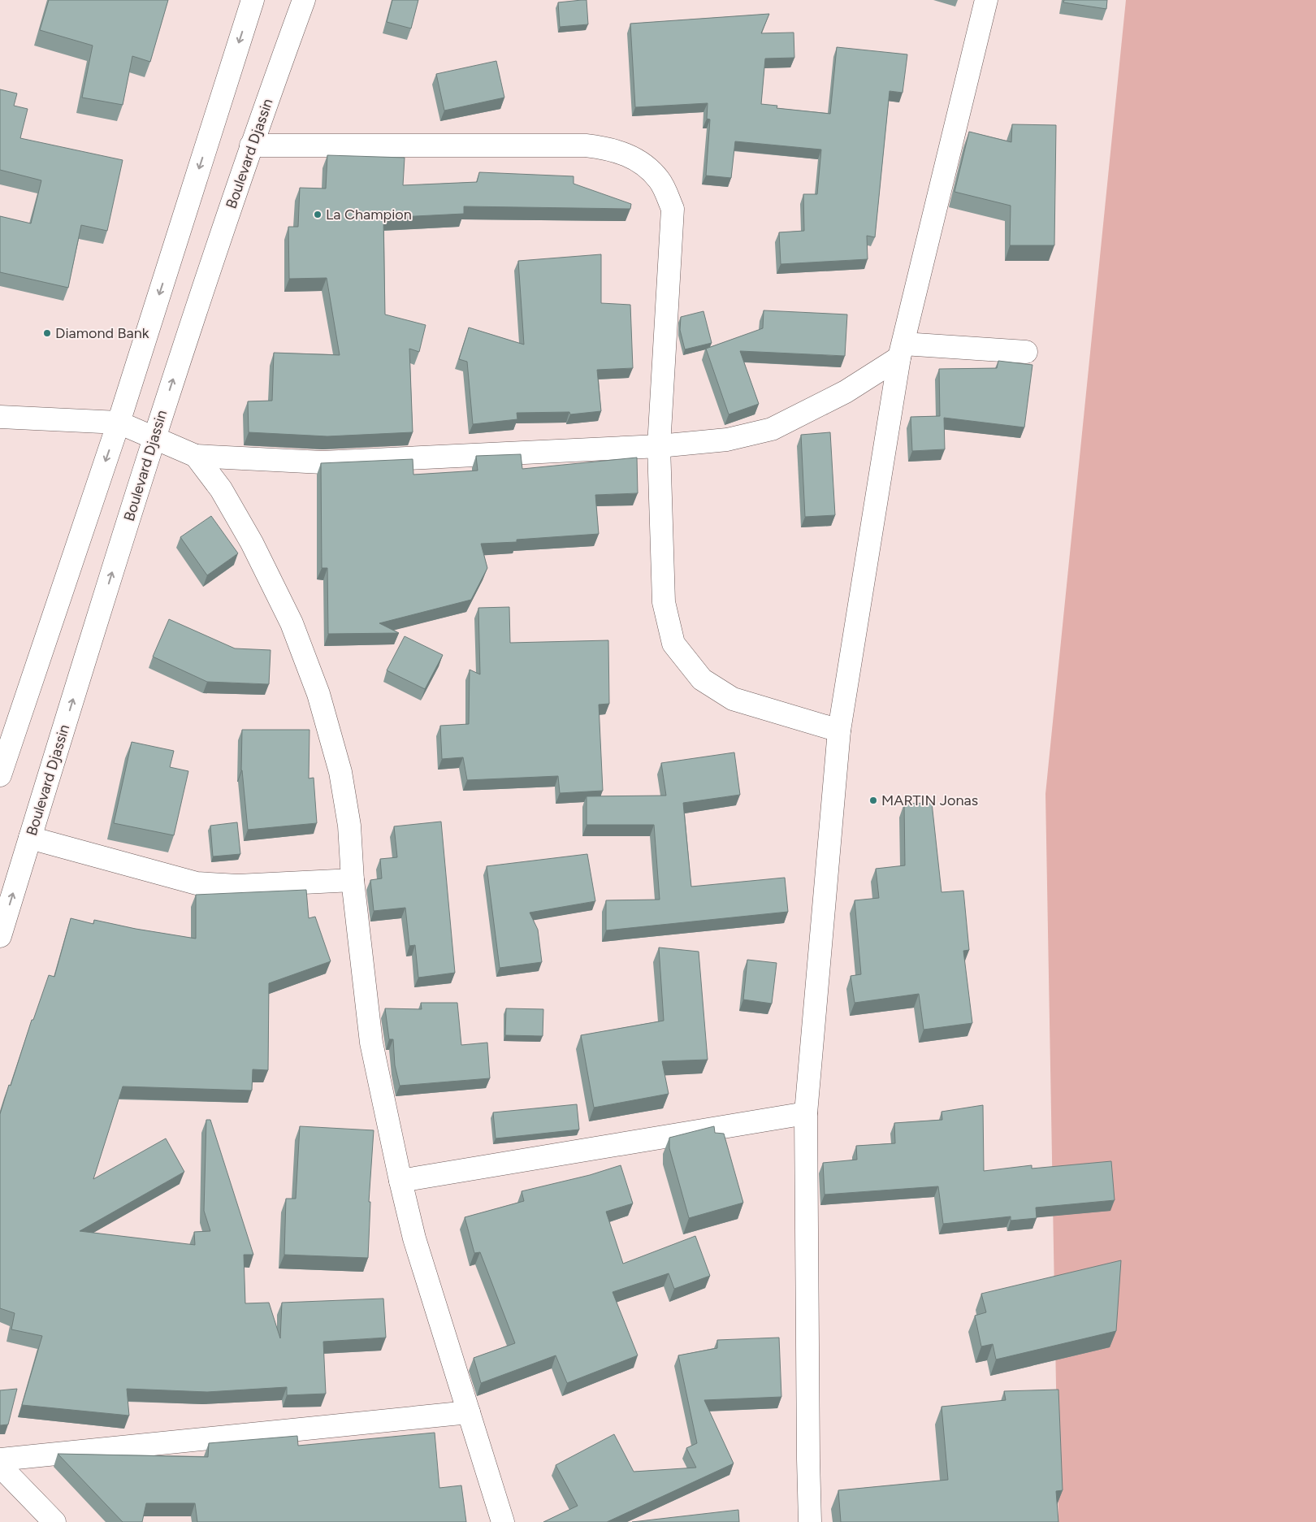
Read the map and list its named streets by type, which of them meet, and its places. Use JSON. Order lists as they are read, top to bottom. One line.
{"streets":{"main road":["Boulevard Djassin"]},"places":["La Champion","Diamond Bank","MARTIN Jonas"]}
